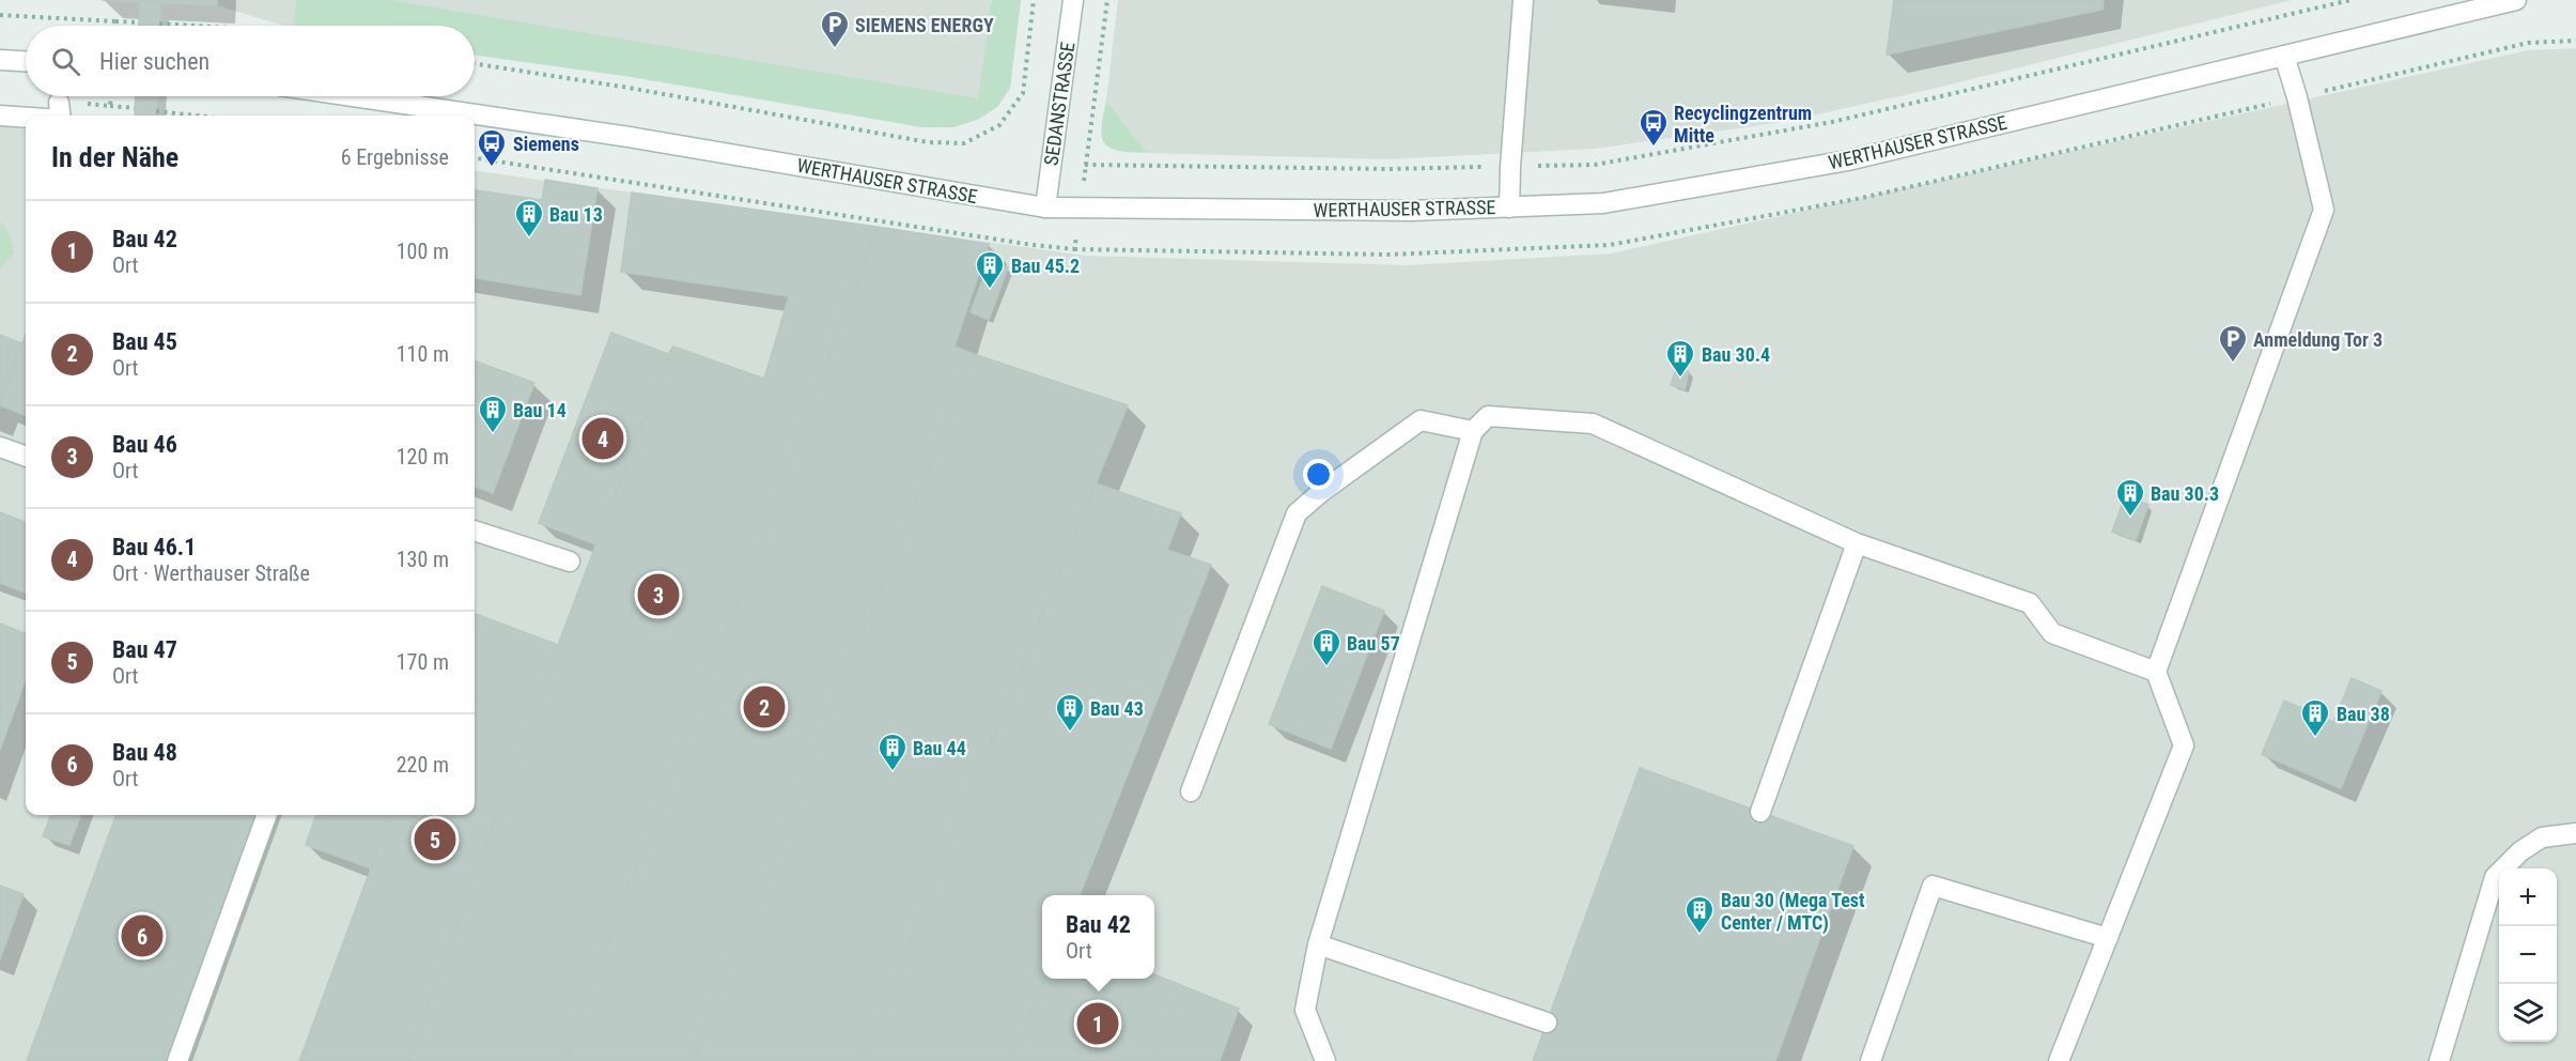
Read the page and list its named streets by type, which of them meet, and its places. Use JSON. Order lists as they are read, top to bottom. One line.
{"streets":{"street":["SEDANSTRASSE","WERTHAUSER STRASSE"]},"crossings":[["SEDANSTRASSE","WERTHAUSER STRASSE"]],"places":{"parking":["SIEMENS ENERGY","Anmeldung Tor 3"],"bus stop":["Recyclingzentrum Mitte","Siemens"],"building":["Bau 13","Bau 45.2","Bau 30.4","Bau 14","Bau 30.3","Bau 57","Bau 43","Bau 38","Bau 44","Bau 30 (Mega Test Center / MTC)"]},"page":{"search":"Hier suchen","heading":["In der Nähe","6 Ergebnisse"],"list":[{"mark":"1","name":"Bau 42","note":"Ort","value":"100 m"},{"mark":"2","name":"Bau 45","note":"Ort","value":"110 m"},{"mark":"3","name":"Bau 46","note":"Ort","value":"120 m"},{"mark":"4","name":"Bau 46.1","note":"Ort · Werthauser Straße","value":"130 m"},{"mark":"5","name":"Bau 47","note":"Ort","value":"170 m"},{"mark":"6","name":"Bau 48","note":"Ort","value":"220 m"}],"pins":["4","3","2","5","6","1"],"map_buttons":["+","−"],"popup":["Bau 42","Ort"]}}
